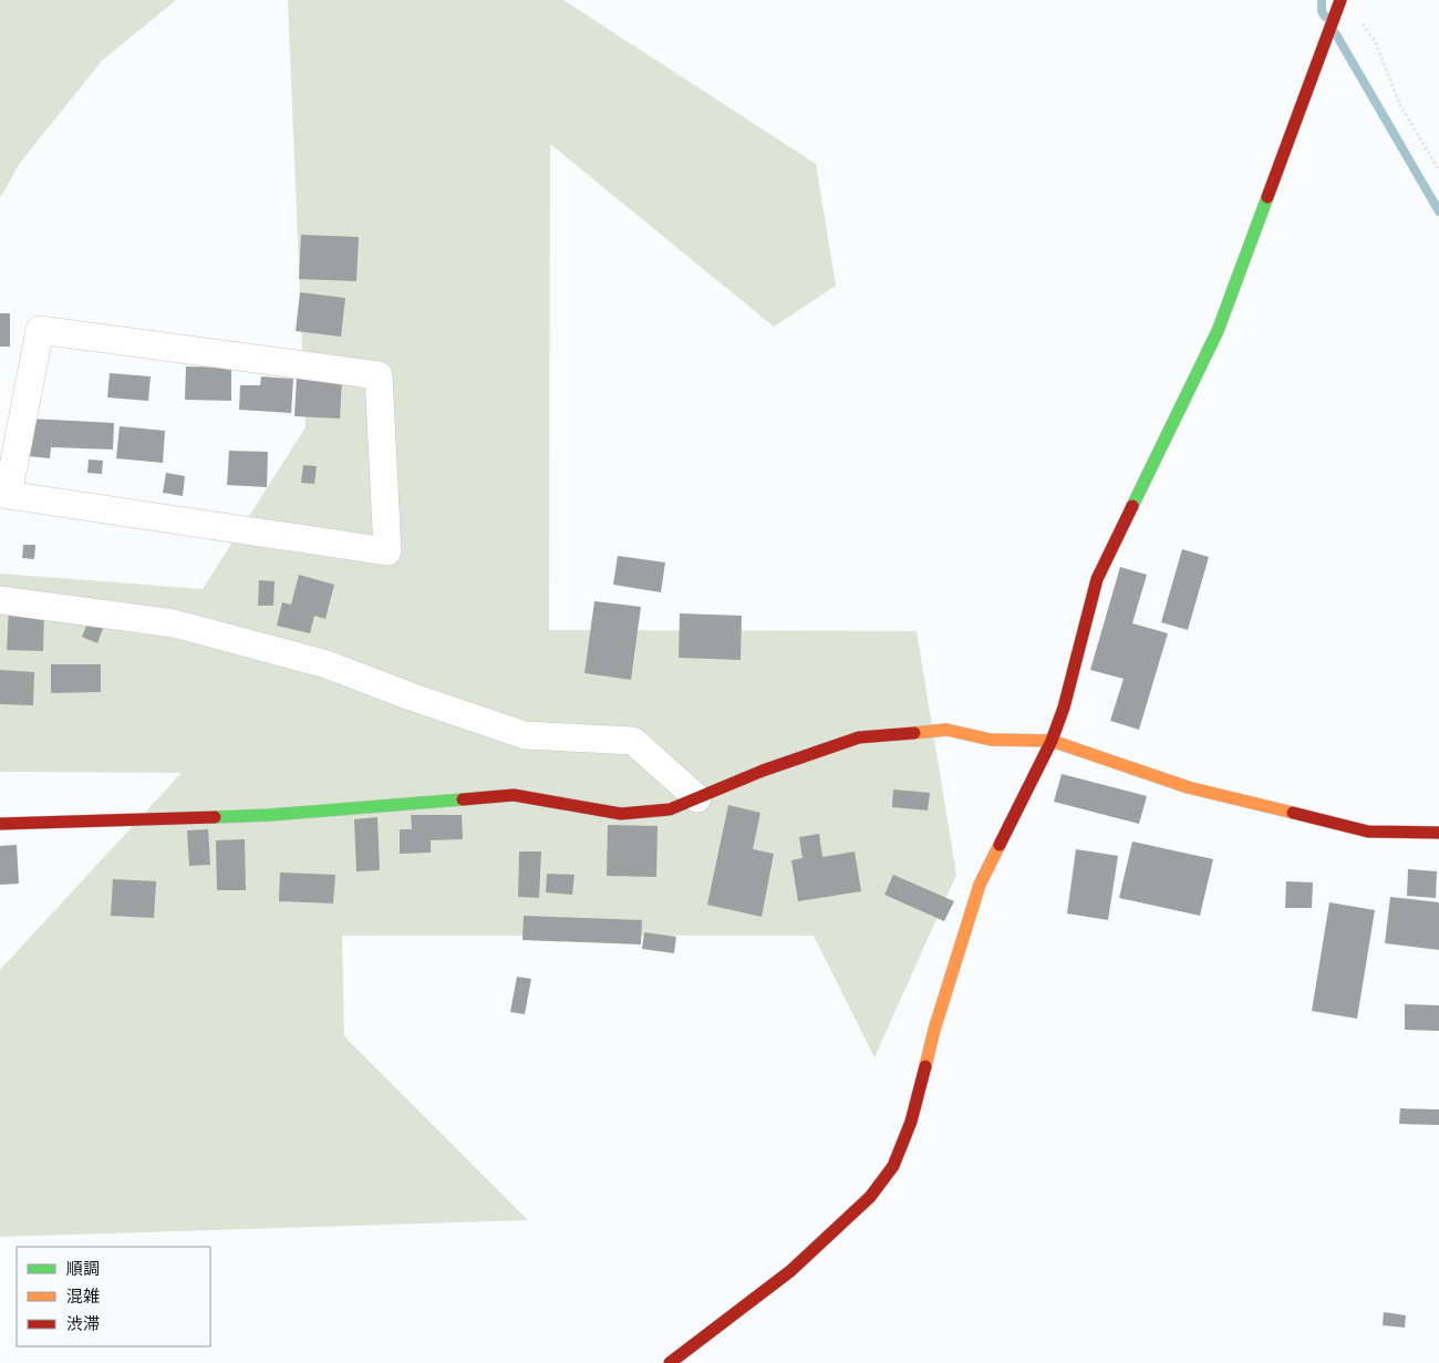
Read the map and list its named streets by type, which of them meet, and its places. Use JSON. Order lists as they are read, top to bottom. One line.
{"legend":["順調","混雑","渋滞"]}
